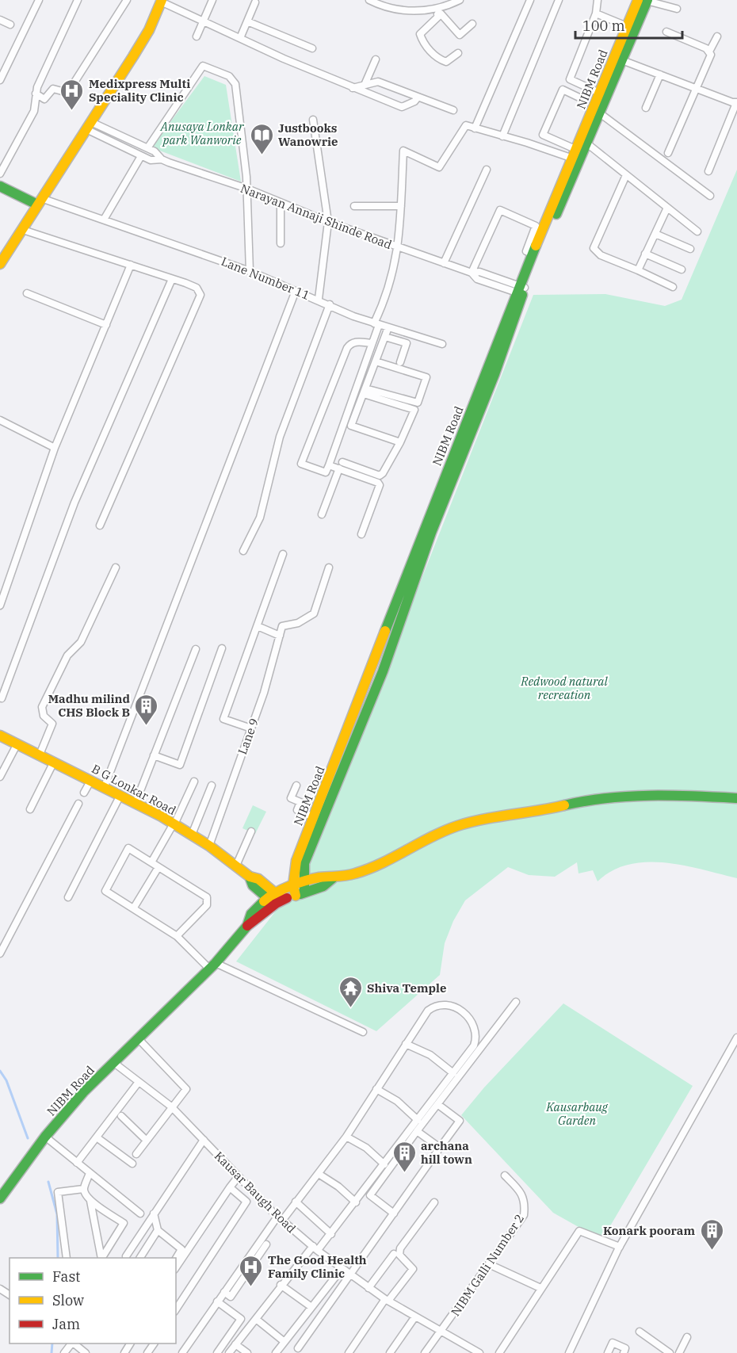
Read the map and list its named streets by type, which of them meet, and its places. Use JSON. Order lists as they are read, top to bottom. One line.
{"streets":{"street":["NIBM Road","Narayan Annaji Shinde Road","Lane Number 11","Lane 9","B G Lonkar Road","Kausar Baugh Road","NIBM Galli Number 2"]},"crossings":[["NIBM Road","Narayan Annaji Shinde Road"],["NIBM Road","B G Lonkar Road"],["NIBM Road","Kausar Baugh Road"],["Lane 9","B G Lonkar Road"],["Kausar Baugh Road","NIBM Galli Number 2"]],"parks":["Anusaya Lonkar park Wanworie","Redwood natural recreation","Kausarbaug Garden"],"places":{"hospital":["Medixpress Multi Speciality Clinic","The Good Health Family Clinic"],"library":["Justbooks Wanowrie"],"building":["Madhu milind CHS Block B","archana hill town","Konark pooram"],"temple":["Shiva Temple"]},"legend":["Fast","Slow","Jam"],"scale_bar":"100 m"}
